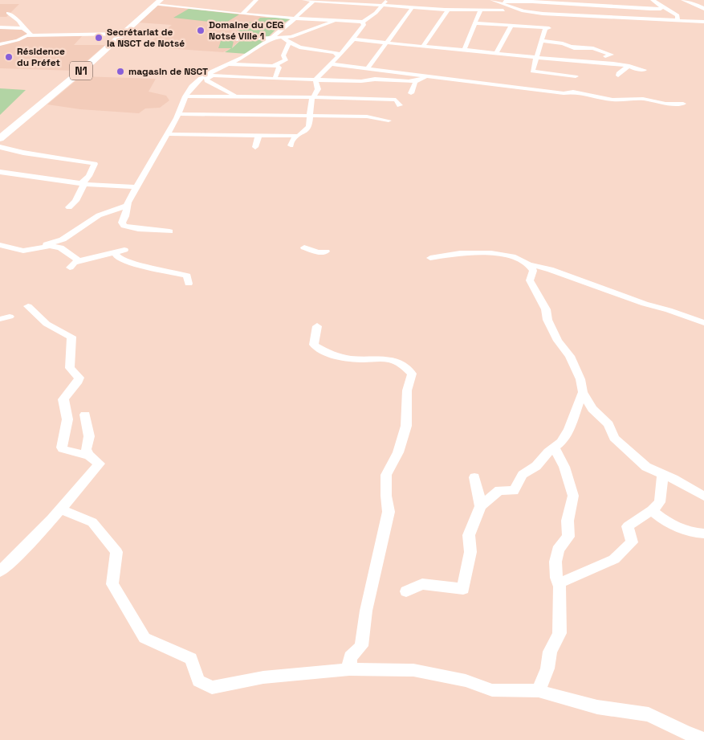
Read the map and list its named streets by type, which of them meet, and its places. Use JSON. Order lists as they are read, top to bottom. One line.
{"streets":{"highway":["N1"]},"places":["Domaine du CEG Notsé Ville 1","Secrétariat de la NSCT de Notsé","Résidence du Préfet","magasin de NSCT"]}
